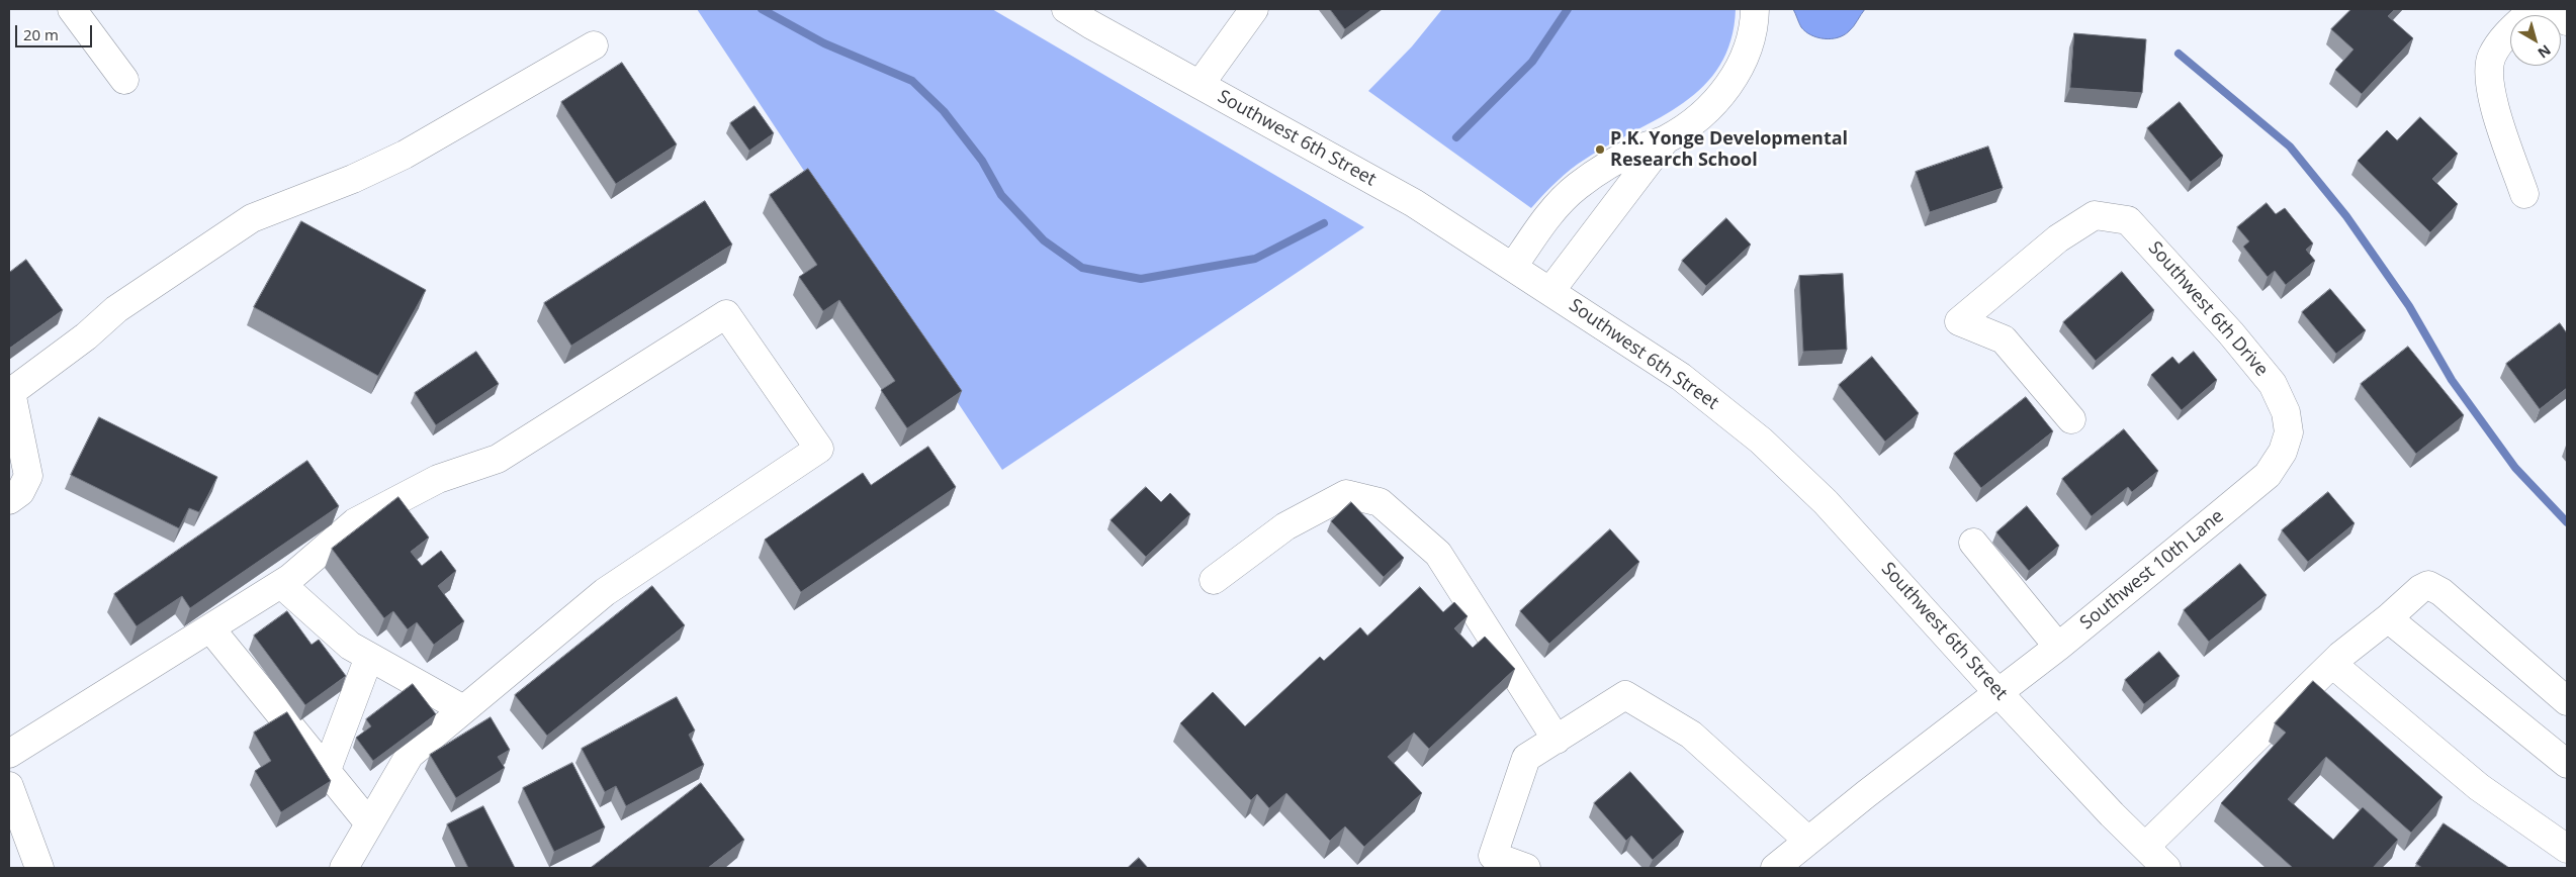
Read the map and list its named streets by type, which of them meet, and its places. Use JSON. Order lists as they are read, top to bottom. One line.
{"streets":{"street":["Southwest 6th Street","Southwest 6th Drive","Southwest 10th Lane"]},"crossings":[["Southwest 6th Street","Southwest 10th Lane"],["Southwest 6th Drive","Southwest 10th Lane"]],"places":["P.K. Yonge Developmental Research School"],"scale_bar":"20 m","north":"bottom right"}
